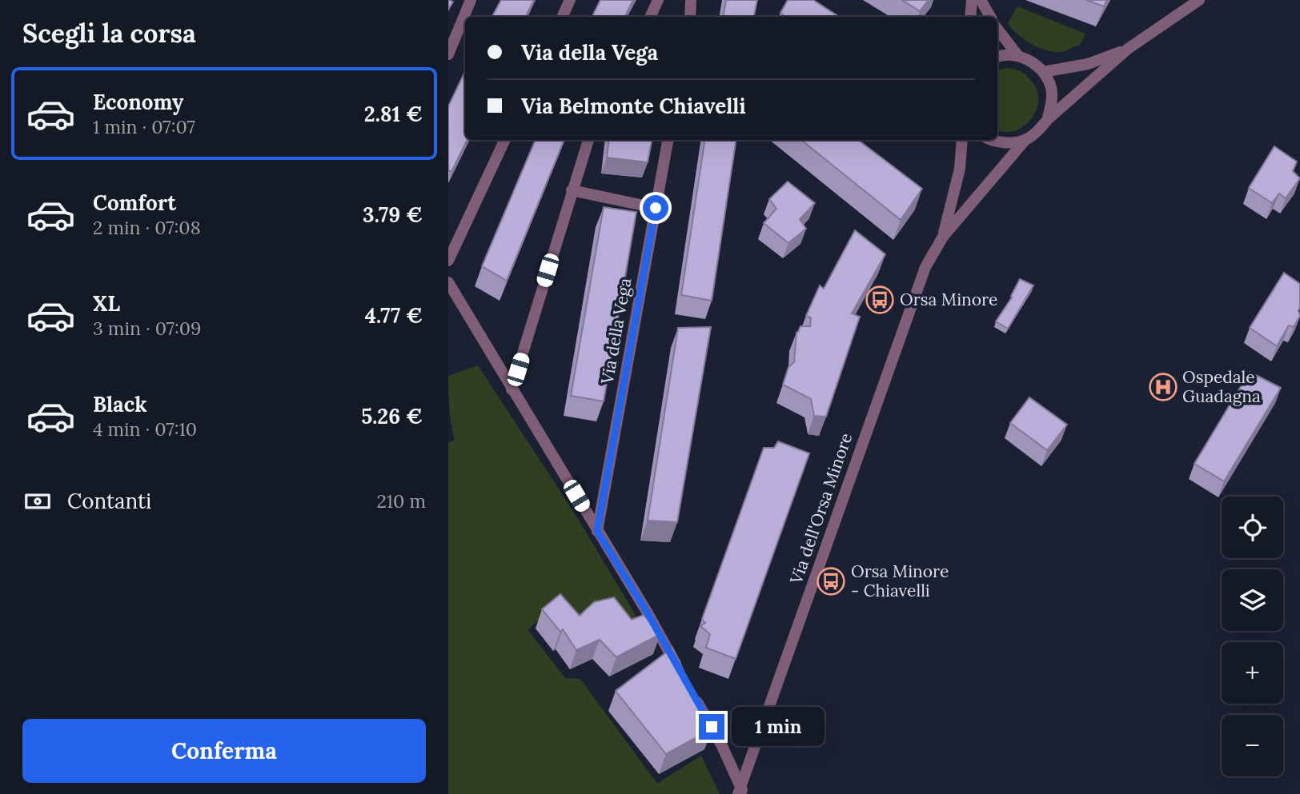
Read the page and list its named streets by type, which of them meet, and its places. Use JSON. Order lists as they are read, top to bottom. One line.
{"streets":{"street":["Via della Vega","Via dell'Orsa Minore"]},"places":{"bus stop":["Orsa Minore","Orsa Minore - Chiavelli"],"hospital":["Ospedale Guadagna"]},"page":{"heading":"Scegli la corsa","banner":["Via della Vega","Via Belmonte Chiavelli"],"list":[{"name":"Economy","note":"1 min · 07:07","value":"2.81 €"},{"name":"Comfort","note":"2 min · 07:08","value":"3.79 €"},{"name":"XL","note":"3 min · 07:09","value":"4.77 €"},{"name":"Black","note":"4 min · 07:10","value":"5.26 €"}],"pay":["Contanti","210 m"],"map_buttons":["+","−"],"bubble":"1 min","buttons":"Conferma"}}
